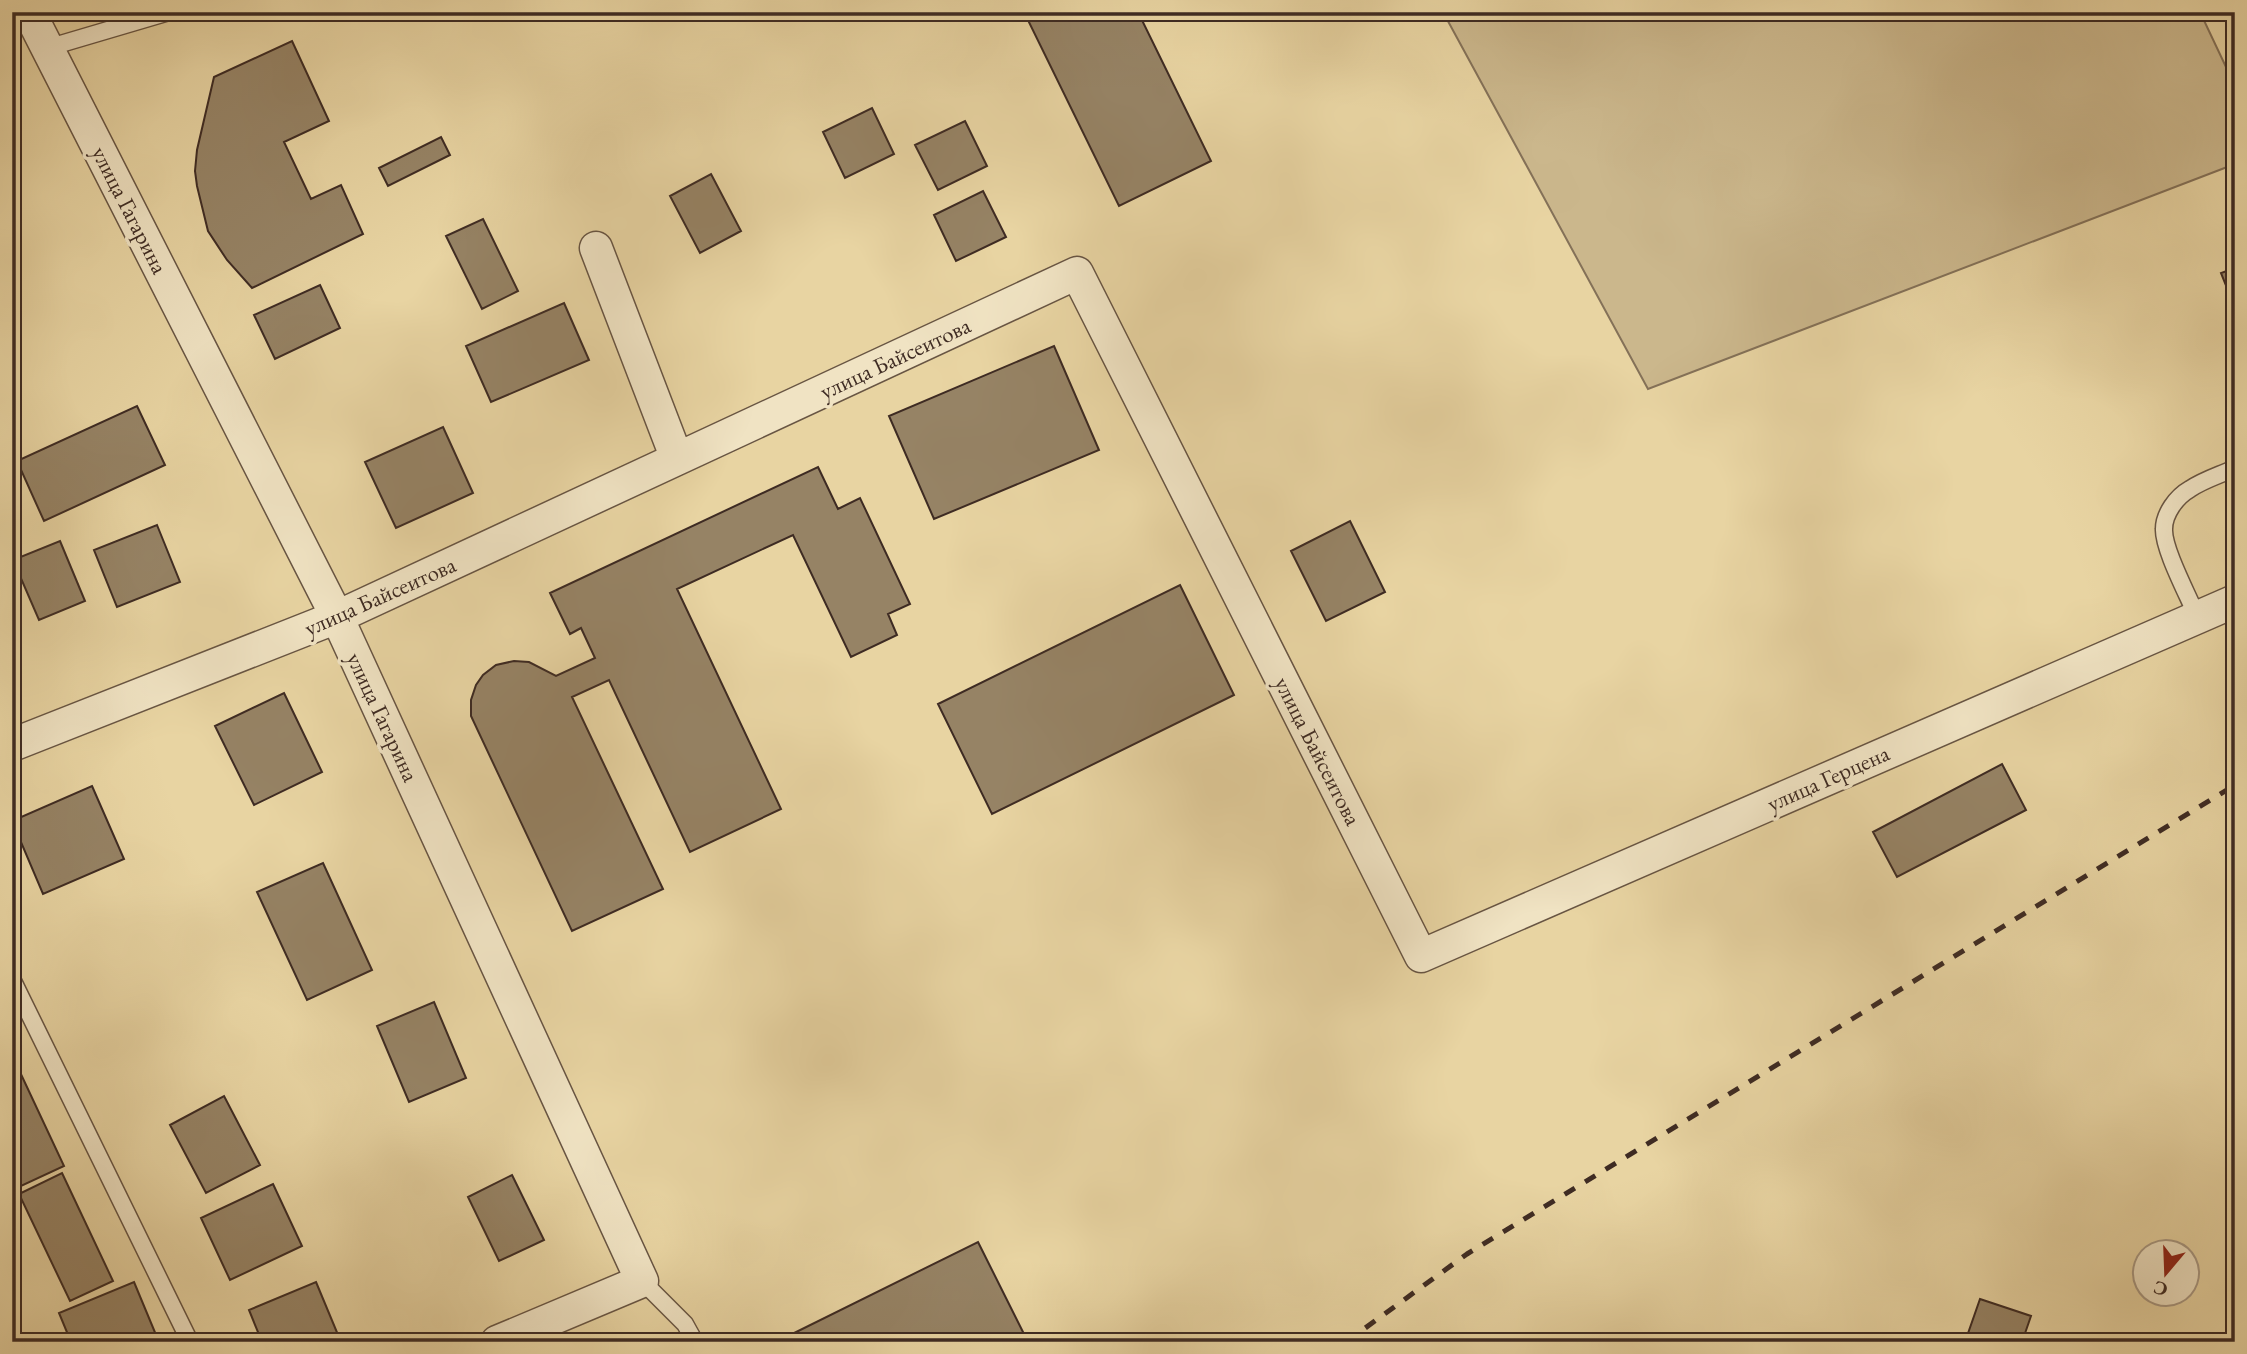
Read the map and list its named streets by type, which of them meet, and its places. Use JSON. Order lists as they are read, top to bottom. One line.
{"streets":{"street":["улица Гагарина","улица Байсеитова","улица Герцена"]},"crossings":[["улица Гагарина","улица Байсеитова"],["улица Байсеитова","улица Герцена"]],"north":"bottom"}
